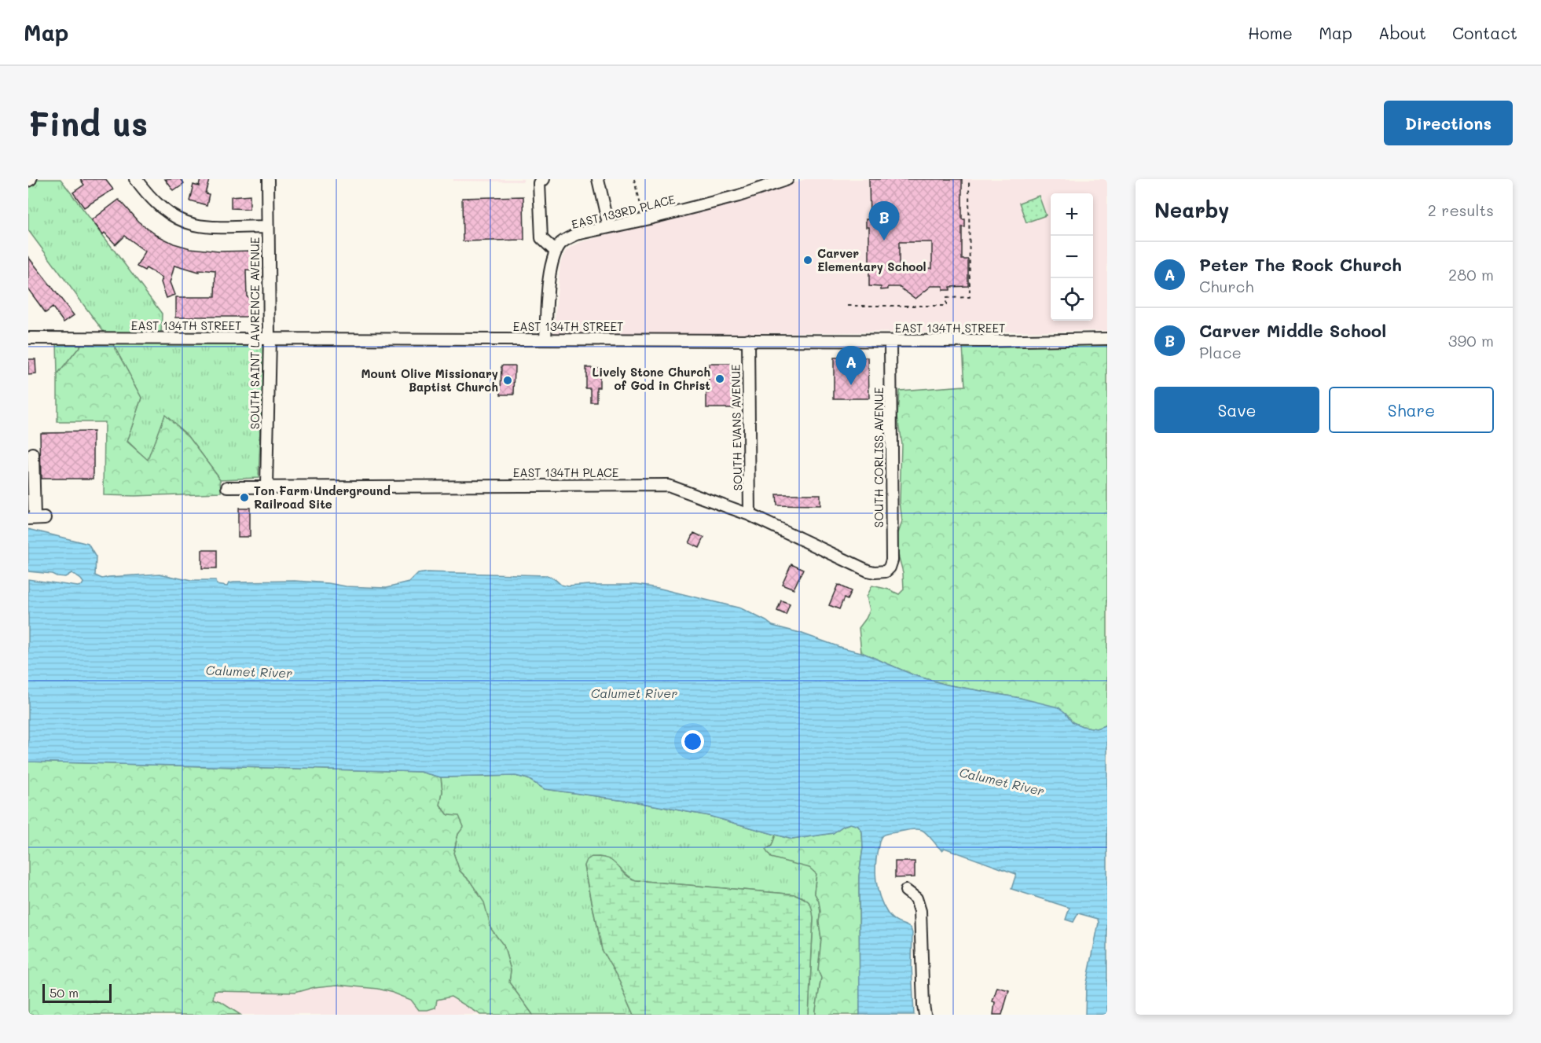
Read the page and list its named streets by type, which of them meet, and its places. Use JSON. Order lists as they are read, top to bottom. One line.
{"streets":{"street":["EAST 133RD PLACE","EAST 134TH STREET","SOUTH SAINT LAWRENCE AVENUE","SOUTH EVANS AVENUE","SOUTH CORLISS AVENUE","EAST 134TH PLACE"]},"crossings":[["EAST 134TH STREET","SOUTH SAINT LAWRENCE AVENUE"],["EAST 134TH STREET","SOUTH EVANS AVENUE"],["EAST 134TH STREET","SOUTH CORLISS AVENUE"],["SOUTH SAINT LAWRENCE AVENUE","EAST 134TH PLACE"],["SOUTH EVANS AVENUE","EAST 134TH PLACE"],["SOUTH CORLISS AVENUE","EAST 134TH PLACE"]],"water":["Calumet River"],"places":["Carver Elementary School","Lively Stone Church of God in Christ","Mount Olive Missionary Baptist Church","Ton Farm Underground Railroad Site"],"scale_bar":"50 m","page":{"header":"Map","nav":["Home","Map","About","Contact"],"buttons":["Directions",["Save","Share"]],"title":"Find us","heading":["Nearby","2 results"],"map_buttons":["+","−"],"pins":["B","A"],"list":[{"mark":"A","name":"Peter The Rock Church","note":"Church","value":"280 m"},{"mark":"B","name":"Carver Middle School","note":"Place","value":"390 m"}],"scale":"50 m"}}
